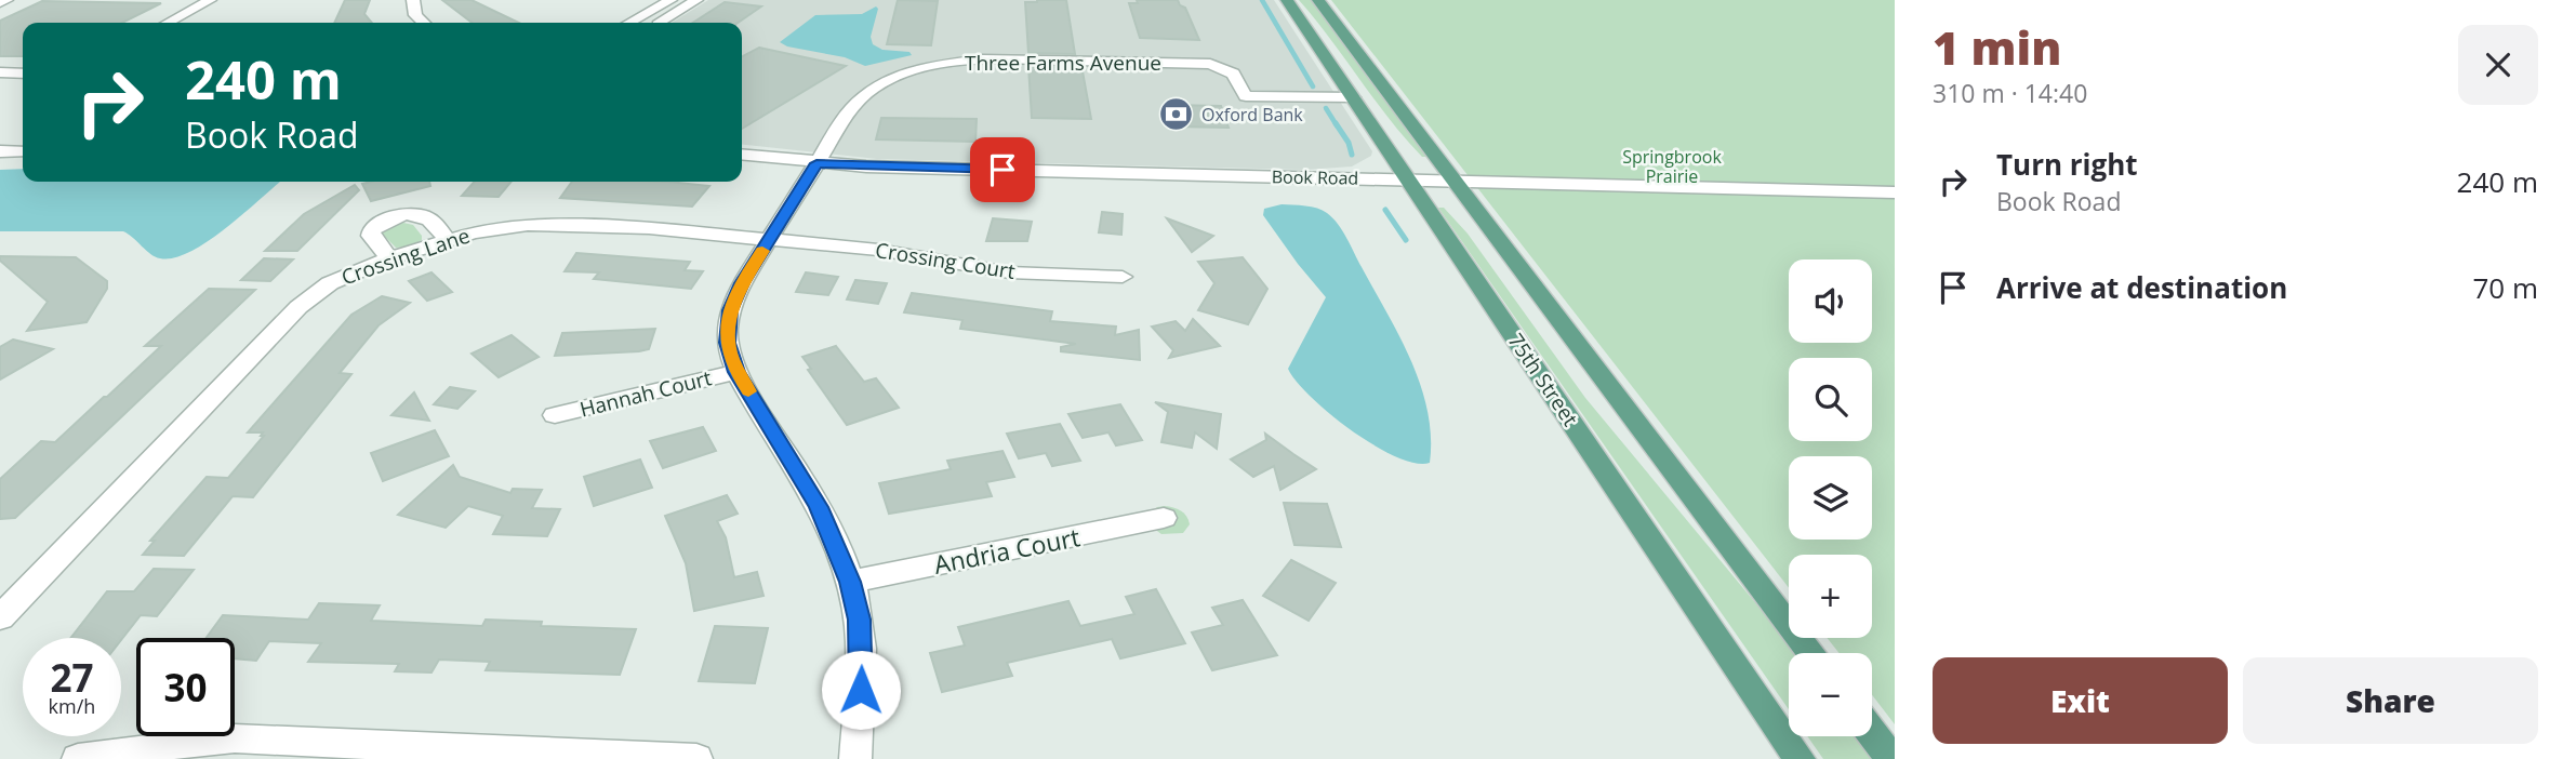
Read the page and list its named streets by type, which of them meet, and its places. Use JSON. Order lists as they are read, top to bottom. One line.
{"streets":{"main road":["75th Street"],"street":["Three Farms Avenue","Book Road","Crossing Lane","Crossing Court","Hannah Court","Andria Court"]},"crossings":[["Three Farms Avenue","Book Road"],["Three Farms Avenue","Crossing Lane"],["Three Farms Avenue","Crossing Court"],["Three Farms Avenue","75th Street"],["Three Farms Avenue","Hannah Court"],["Three Farms Avenue","Andria Court"],["Book Road","75th Street"],["Crossing Lane","Crossing Court"]],"parks":["Springbrook Prairie"],"places":{"bank":["Oxford Bank"]},"page":{"heading":["1 min","310 m · 14:40"],"turn":["240 m","Book Road"],"list":[{"name":"Turn right","note":"Book Road","value":"240 m"},{"name":"Arrive at destination","value":"70 m"}],"map_buttons":["+","−"],"speed":"27 km/h","limit":"30","buttons":["Exit","Share"]}}
